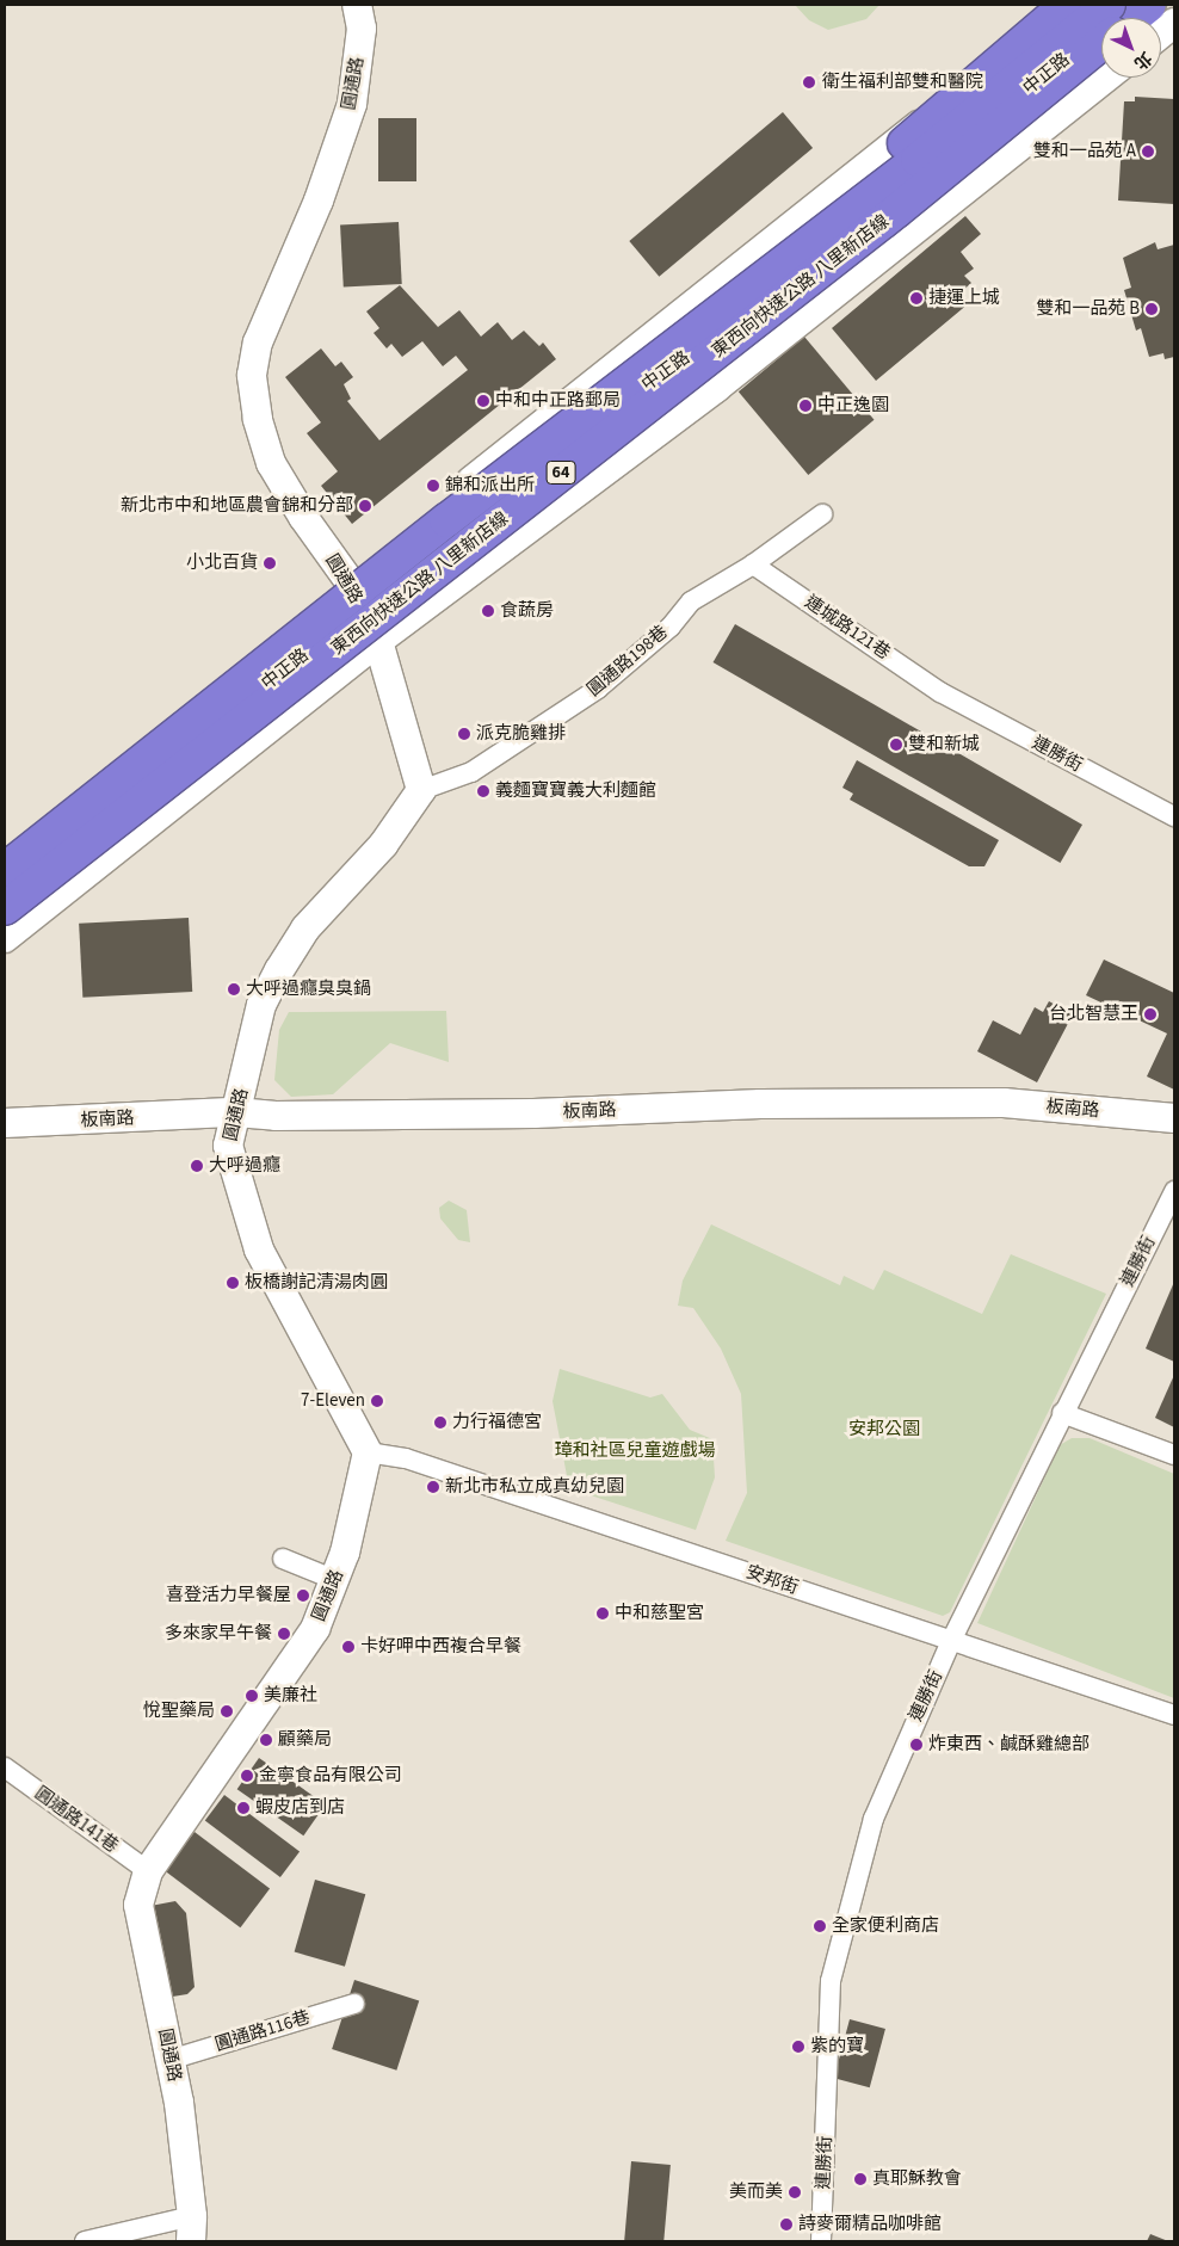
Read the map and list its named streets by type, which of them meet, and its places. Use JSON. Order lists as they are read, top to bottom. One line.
{"streets":{"highway":["東西向快速公路 八里新店線","64"],"main road":["中正路","圓通路","板南路"],"street":["連城路121巷","圓通路198巷","連勝街","安邦街","圓通路141巷","圓通路116巷"]},"crossings":[["中正路","圓通路"],["圓通路","圓通路198巷"],["圓通路","板南路"],["圓通路","安邦街"],["圓通路","圓通路141巷"],["圓通路","圓通路116巷"],["連城路121巷","圓通路198巷"],["連城路121巷","連勝街"],["連勝街","安邦街"]],"parks":["安邦公園","璋和社區兒童遊戲場"],"places":["衛生福利部雙和醫院","雙和一品苑 A","捷運上城","雙和一品苑 B","中和中正路郵局","中正逸園","錦和派出所","新北市中和地區農會錦和分部","小北百貨","食蔬房","派克脆雞排","雙和新城","義麵寶寶義大利麵館","大呼過癮臭臭鍋","台北智慧王","大呼過癮","板橋謝記清湯肉圓","7-Eleven","力行福德宮","新北市私立成真幼兒園","喜登活力早餐屋","中和慈聖宮","多來家早午餐","卡好呷中西複合早餐","美廉社","悅聖藥局","顧藥局","炸東西、鹹酥雞總部","金寧食品有限公司","蝦皮店到店","全家便利商店","紫的寶","真耶穌教會","美而美","詩麥爾精品咖啡館"],"north":"bottom right"}
